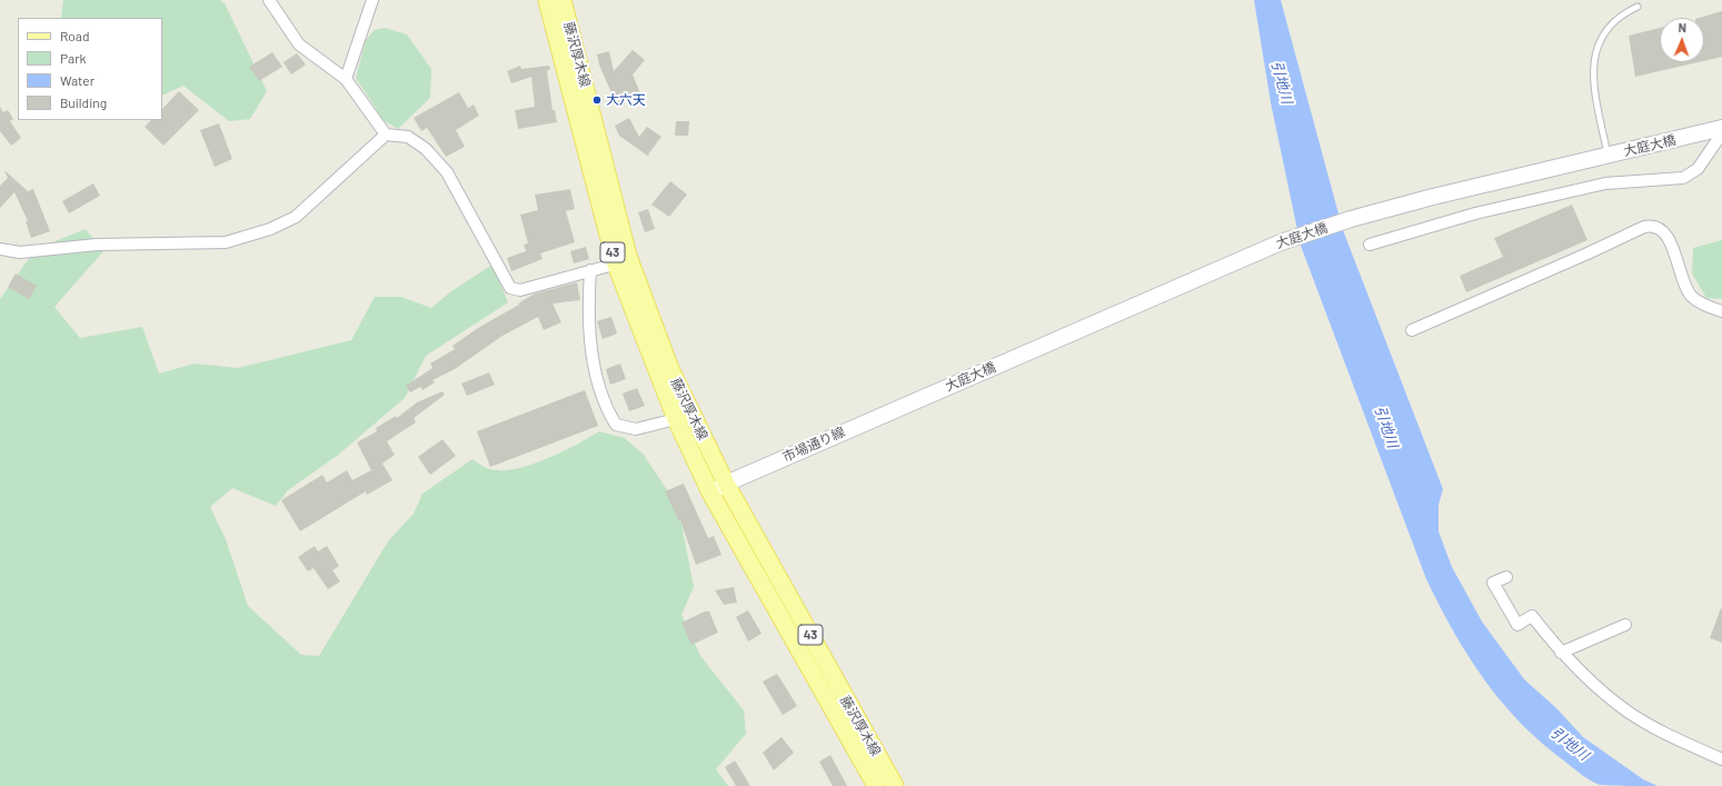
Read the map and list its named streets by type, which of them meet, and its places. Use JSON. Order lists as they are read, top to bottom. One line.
{"streets":{"main road":["藤沢厚木線","43"],"street":["大庭大橋","市場通り線"]},"crossings":[["藤沢厚木線","市場通り線"],["大庭大橋","市場通り線"]],"water":["引地川"],"places":["大六天"],"legend":["Road","Park","Water","Building"],"north":"top"}
